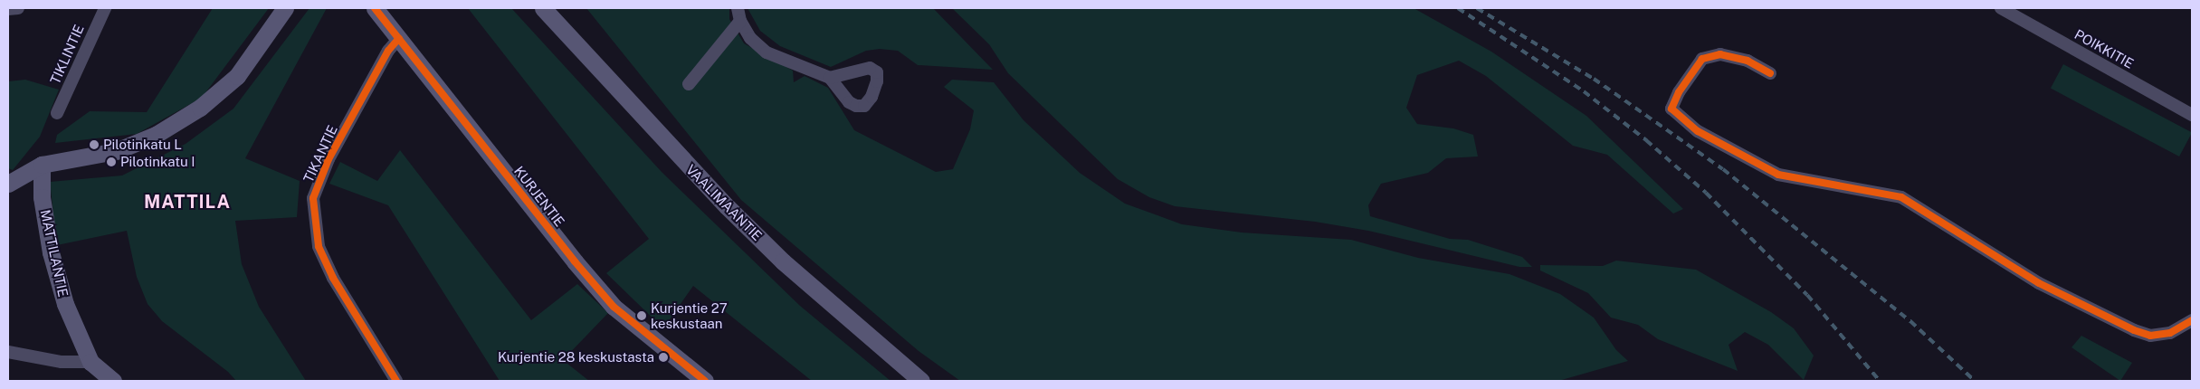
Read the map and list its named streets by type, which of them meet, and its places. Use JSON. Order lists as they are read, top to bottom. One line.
{"streets":{"street":["POIKKITIE","TIKLINTIE","TIKANTIE","KURJENTIE","VAALIMAANTIE","MATTILANTIE"]},"crossings":[["TIKANTIE","KURJENTIE"]],"districts":["MATTILA"],"places":["Pilotinkatu L","Pilotinkatu I","Kurjentie 27 keskustaan","Kurjentie 28 keskustasta"]}
